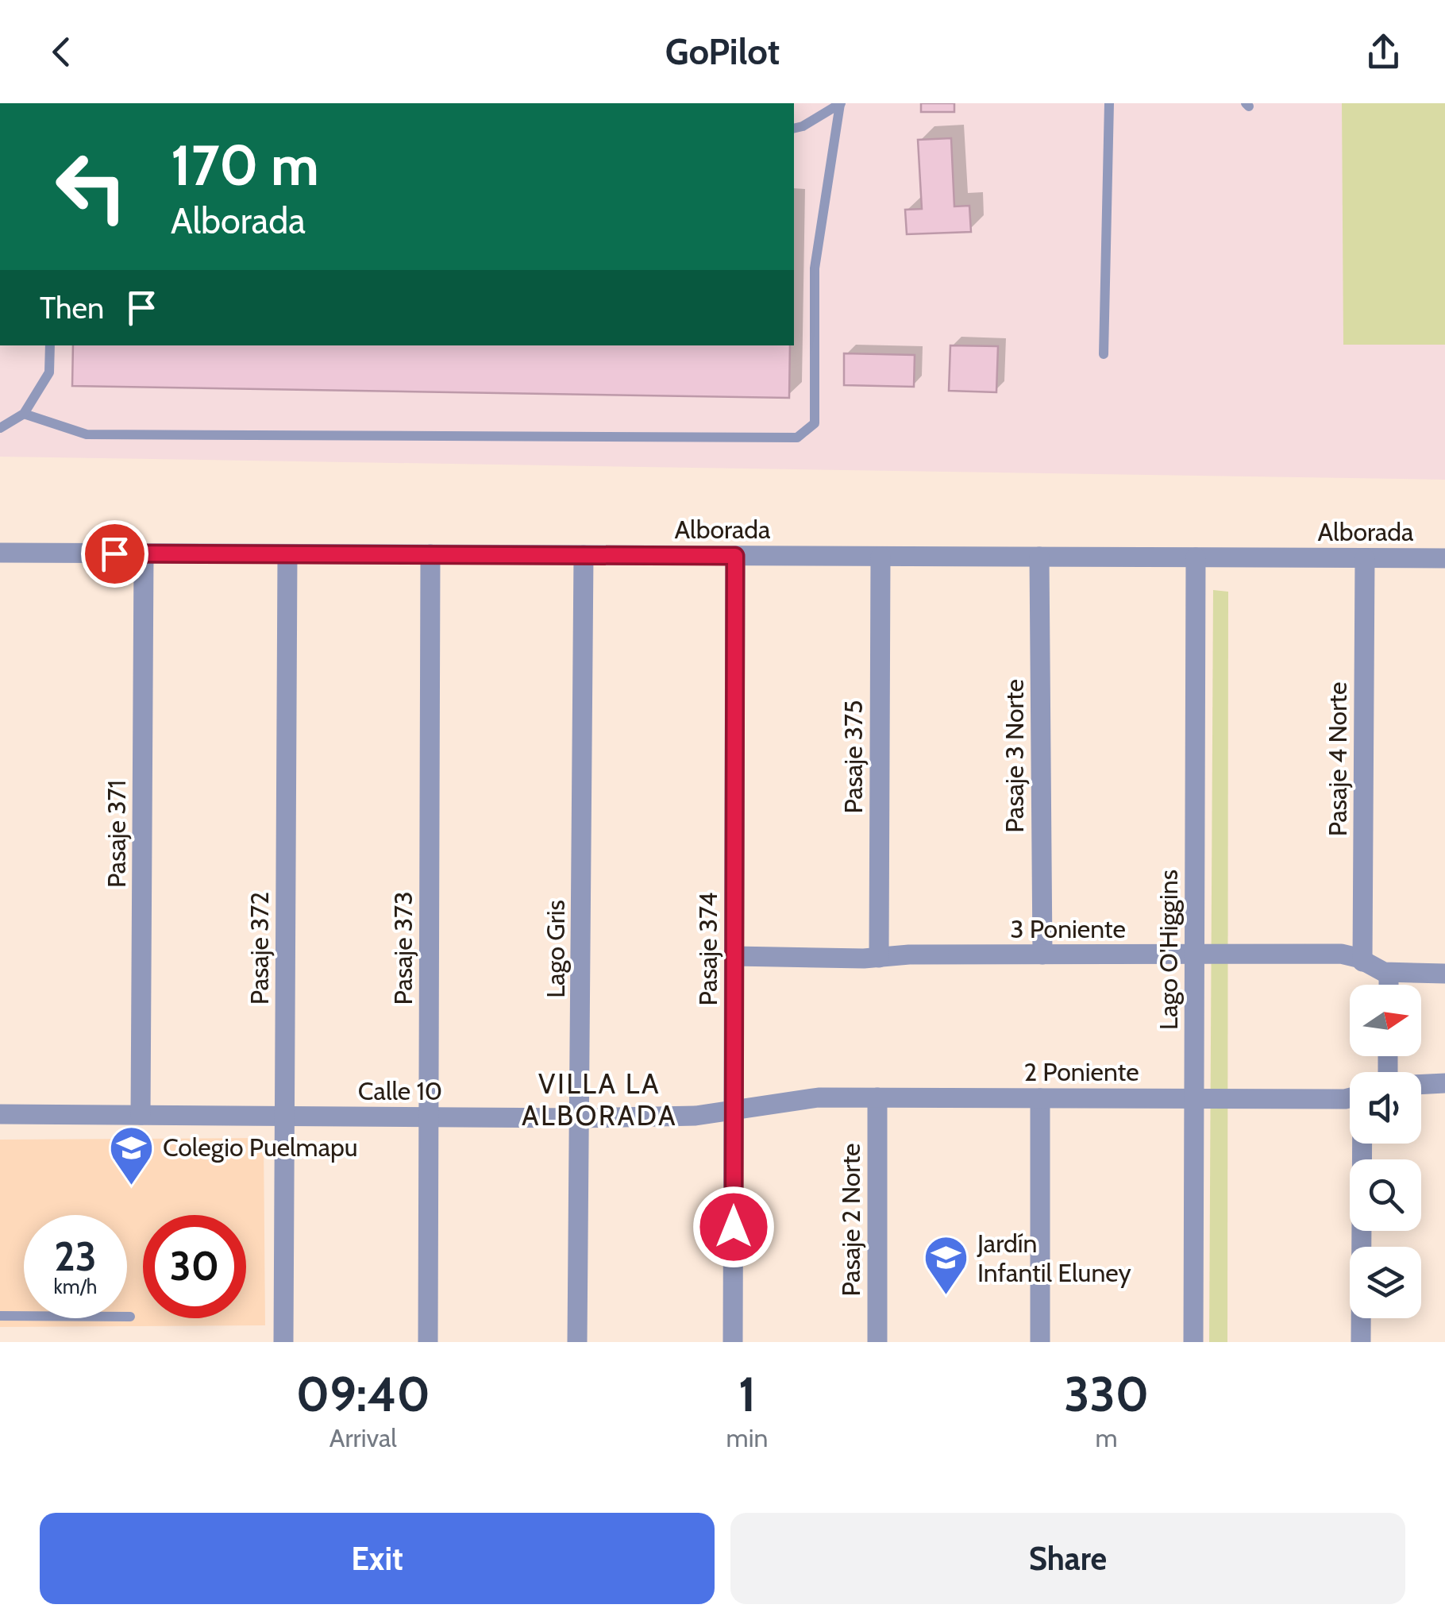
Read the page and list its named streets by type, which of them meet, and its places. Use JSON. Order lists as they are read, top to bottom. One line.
{"streets":{"street":["Alborada","Pasaje 3 Norte","Pasaje 375","Pasaje 4 Norte","Pasaje 371","3 Poniente","Pasaje 372","Pasaje 373","Lago Gris","Pasaje 374","Lago O'Higgins","2 Poniente","Calle 10","Pasaje 2 Norte"]},"crossings":[["Alborada","Pasaje 3 Norte"],["Alborada","Pasaje 375"],["Alborada","Pasaje 4 Norte"],["Alborada","Pasaje 371"],["Alborada","Pasaje 372"],["Alborada","Pasaje 373"],["Alborada","Lago Gris"],["Alborada","Pasaje 374"],["Alborada","Lago O'Higgins"],["Pasaje 3 Norte","3 Poniente"],["Pasaje 375","3 Poniente"],["Pasaje 4 Norte","3 Poniente"],["Pasaje 371","Calle 10"],["3 Poniente","Pasaje 374"],["3 Poniente","Lago O'Higgins"],["Pasaje 372","Calle 10"],["Pasaje 373","Calle 10"],["Lago Gris","Calle 10"],["Pasaje 374","Calle 10"],["Lago O'Higgins","2 Poniente"],["2 Poniente","Calle 10"],["2 Poniente","Pasaje 2 Norte"]],"districts":["VILLA LA ALBORADA"],"places":{"school or university":["Colegio Puelmapu","Jardín Infantil Eluney"]},"north":"right","page":{"header":"GoPilot","turn":["170 m","Alborada"],"then":"Then","speed":"23 km/h","limit":"30","eta":["09:40","Arrival","1","min","330","m"],"buttons":["Exit","Share"]}}
